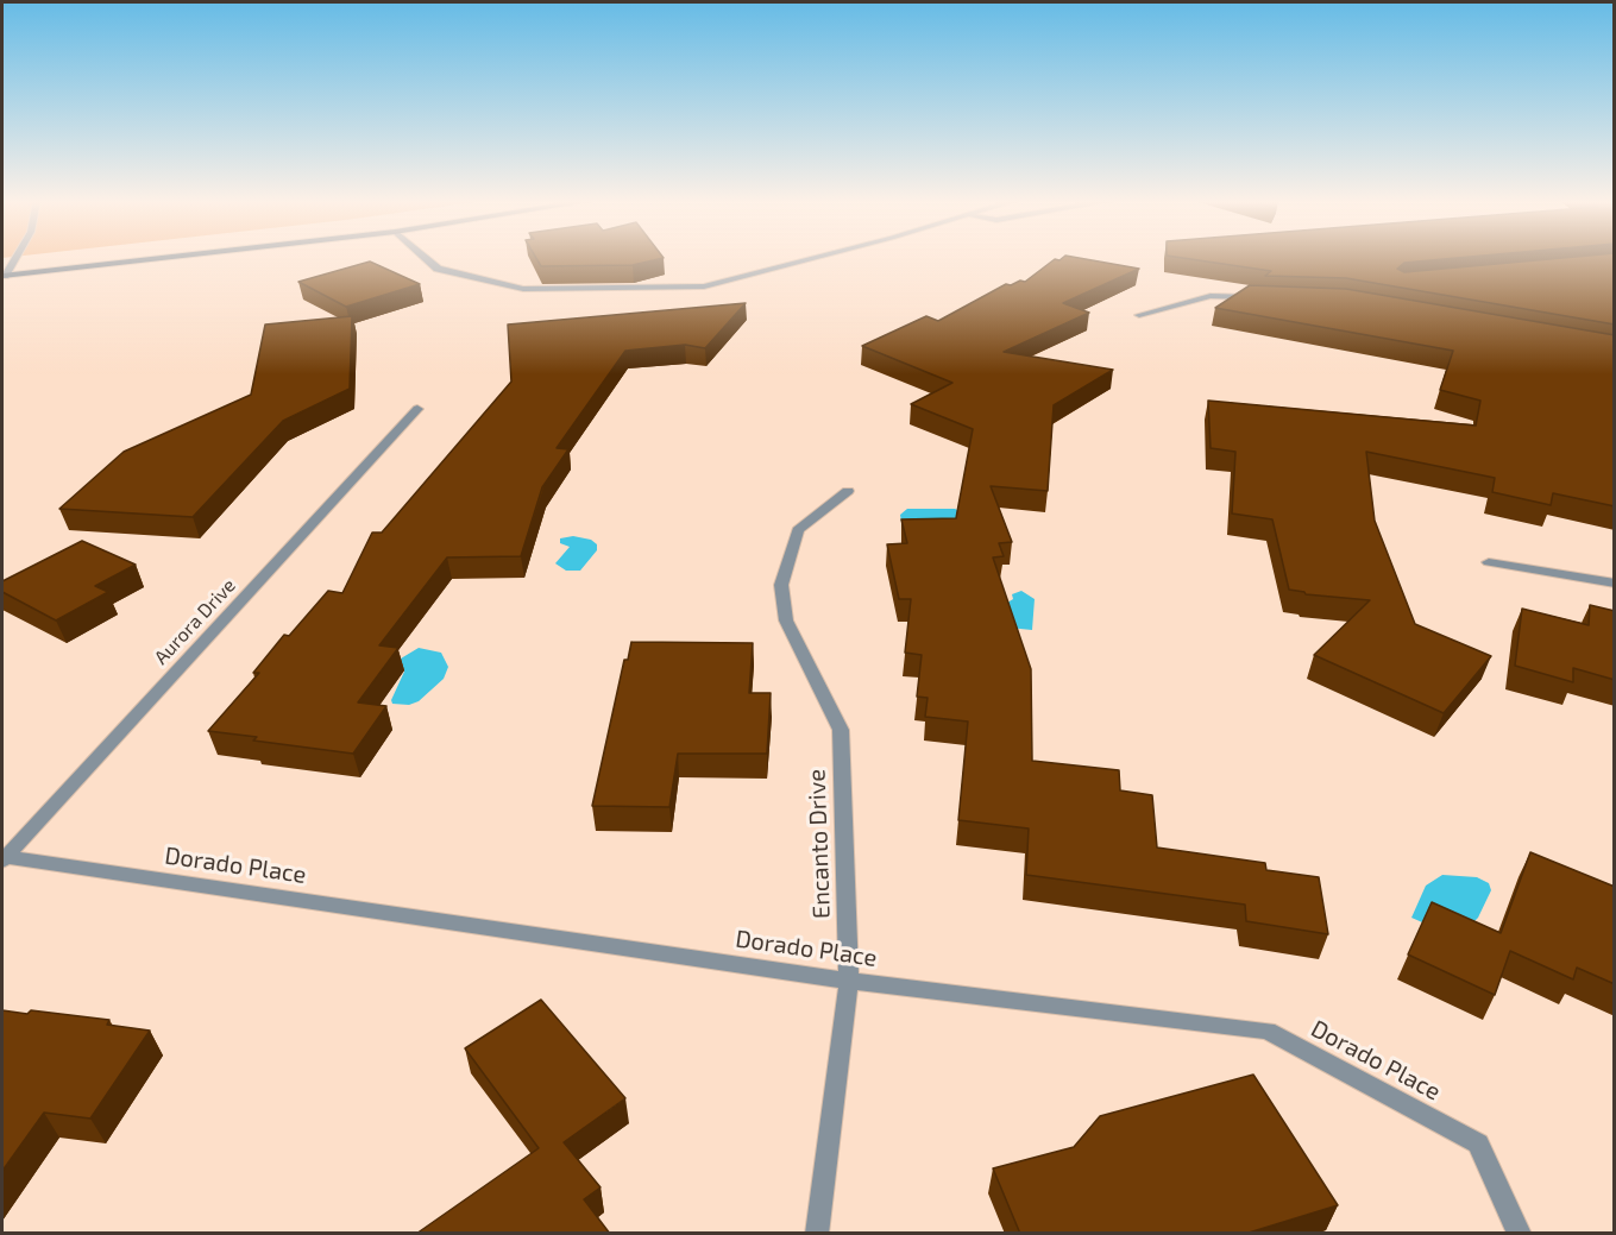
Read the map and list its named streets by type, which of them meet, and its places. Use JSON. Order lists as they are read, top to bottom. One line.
{"streets":{"street":["Aurora Drive","Encanto Drive","Dorado Place"]},"crossings":[["Aurora Drive","Dorado Place"],["Encanto Drive","Dorado Place"]]}
